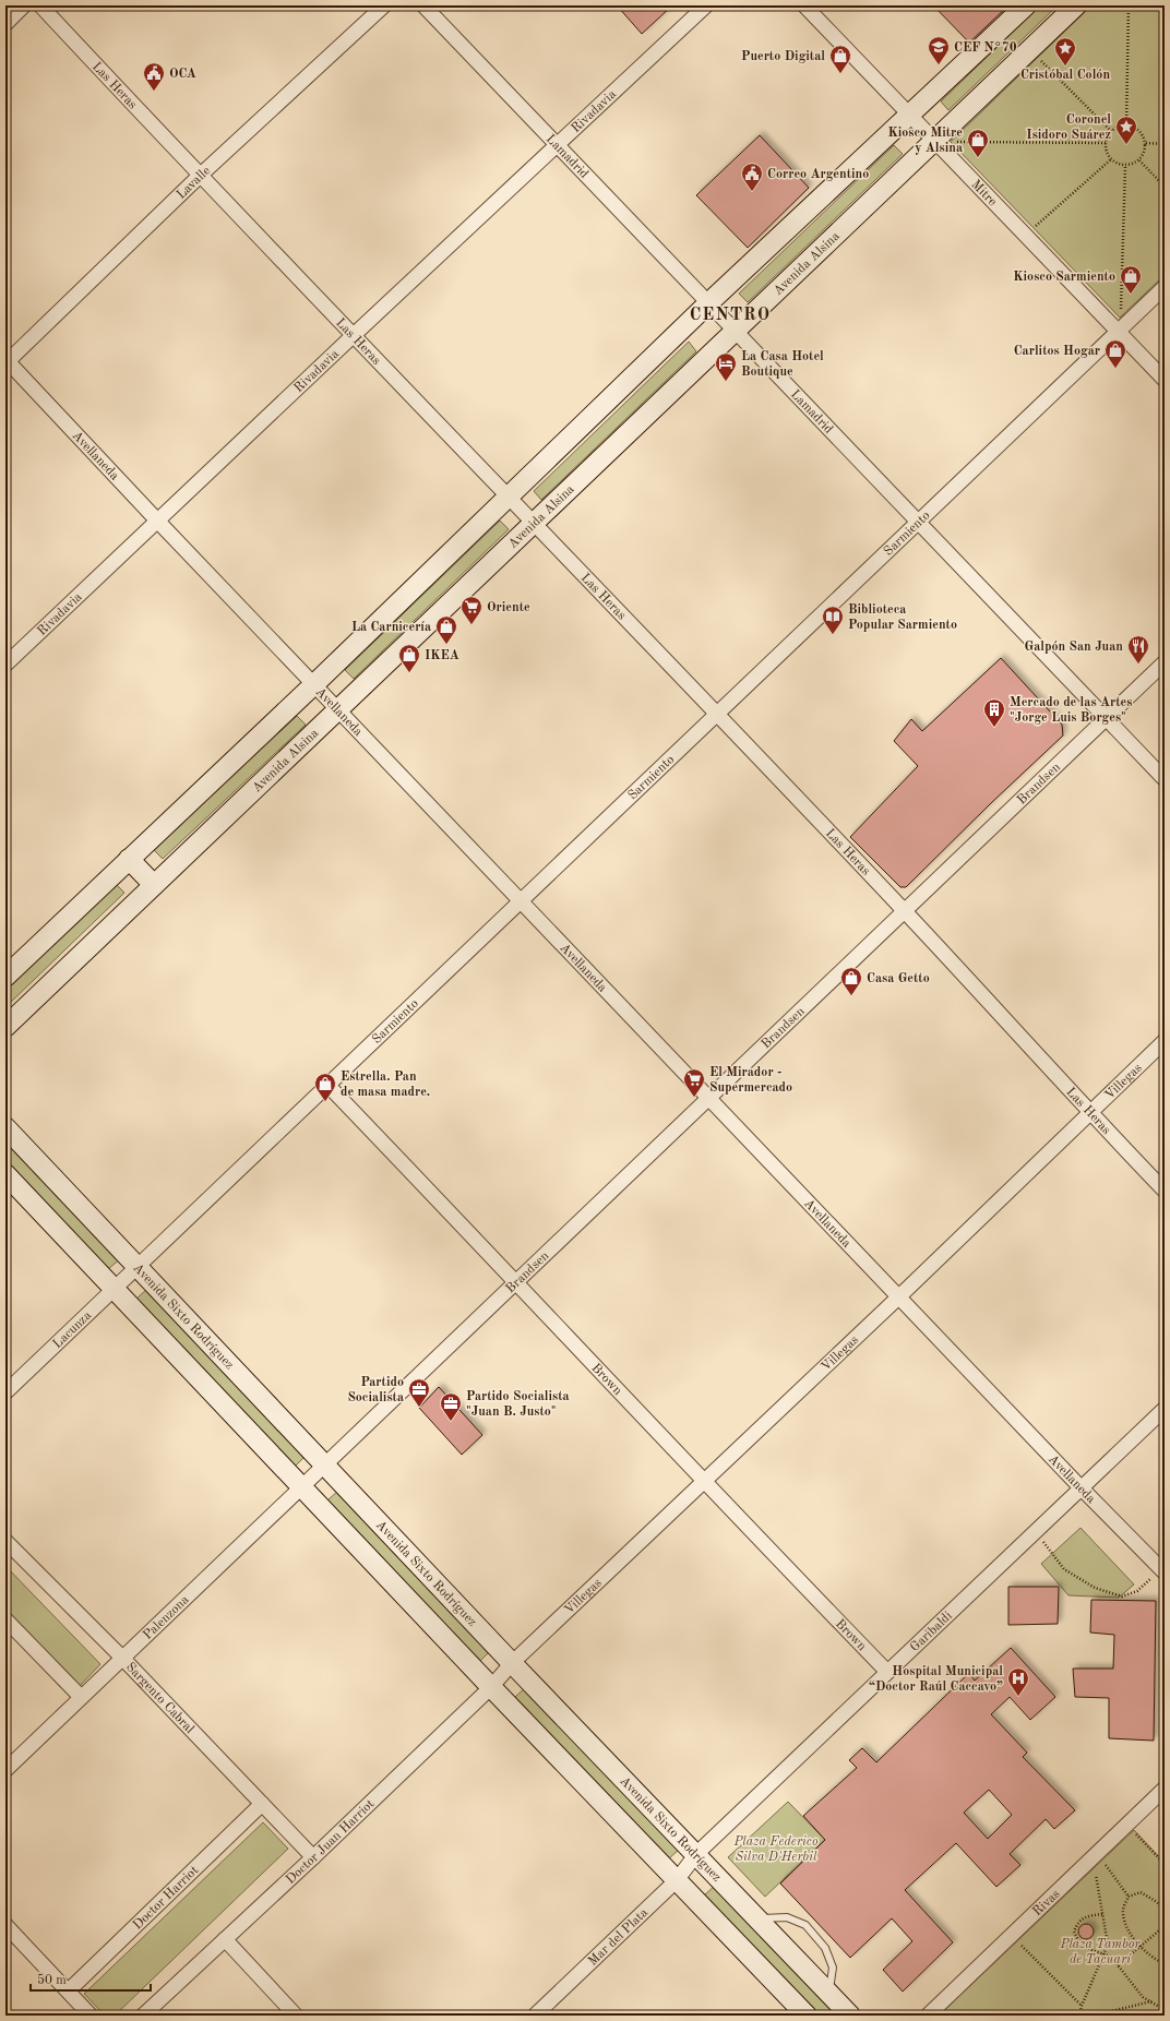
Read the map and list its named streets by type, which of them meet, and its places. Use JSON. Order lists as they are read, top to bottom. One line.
{"streets":{"main road":["Avenida Alsina","Avenida Sixto Rodríguez"],"street":["Las Heras","Rivadavia","Lamadrid","Lavalle","Mitre","Avellaneda","Sarmiento","Brandsen","Villegas","Lacunza","Brown","Palenzona","Garibaldi","Sargento Cabral","Doctor Juan Harriot","Doctor Harriot","Rivas","Mar del Plata"]},"crossings":[["Las Heras","Rivadavia"],["Las Heras","Lavalle"],["Las Heras","Avenida Alsina"],["Las Heras","Sarmiento"],["Las Heras","Brandsen"],["Las Heras","Villegas"],["Rivadavia","Lamadrid"],["Rivadavia","Avellaneda"],["Lamadrid","Avenida Alsina"],["Lamadrid","Sarmiento"],["Lamadrid","Brandsen"],["Lavalle","Avellaneda"],["Mitre","Avenida Alsina"],["Mitre","Sarmiento"],["Avenida Alsina","Avellaneda"],["Avellaneda","Sarmiento"],["Avellaneda","Brandsen"],["Avellaneda","Villegas"],["Avellaneda","Garibaldi"],["Sarmiento","Avenida Sixto Rodríguez"],["Sarmiento","Lacunza"],["Sarmiento","Brown"],["Brandsen","Avenida Sixto Rodríguez"],["Brandsen","Brown"],["Brandsen","Palenzona"],["Villegas","Avenida Sixto Rodríguez"],["Villegas","Brown"],["Villegas","Doctor Juan Harriot"],["Avenida Sixto Rodríguez","Lacunza"],["Avenida Sixto Rodríguez","Palenzona"],["Avenida Sixto Rodríguez","Garibaldi"],["Avenida Sixto Rodríguez","Doctor Juan Harriot"],["Avenida Sixto Rodríguez","Mar del Plata"],["Brown","Garibaldi"],["Palenzona","Sargento Cabral"],["Garibaldi","Mar del Plata"],["Sargento Cabral","Doctor Juan Harriot"],["Sargento Cabral","Doctor Harriot"]],"districts":["CENTRO"],"parks":["Plaza Federico Silva D'Herbil","Plaza Tambor de Tacuarí"],"places":{"school or university":["CEF N°70"],"place":["Cristóbal Colón","Coronel Isidoro Suárez"],"shop":["Puerto Digital","Kiosco Mitre y Alsina","Kiosco Sarmiento","Carlitos Hogar","La Carnicería","IKEA","Casa Getto","Estrella. Pan de masa madre."],"public building":["OCA","Correo Argentino"],"hotel":["La Casa Hotel Boutique"],"supermarket":["Oriente","El Mirador - Supermercado"],"library":["Biblioteca Popular Sarmiento"],"restaurant":["Galpón San Juan"],"building":["Mercado de las Artes \"Jorge Luis Borges\""],"office":["Partido Socialista","Partido Socialista \"Juan B. Justo\""],"hospital":["Hospital Municipal “Doctor Raúl Caccavo”"]},"scale_bar":"50 m"}
